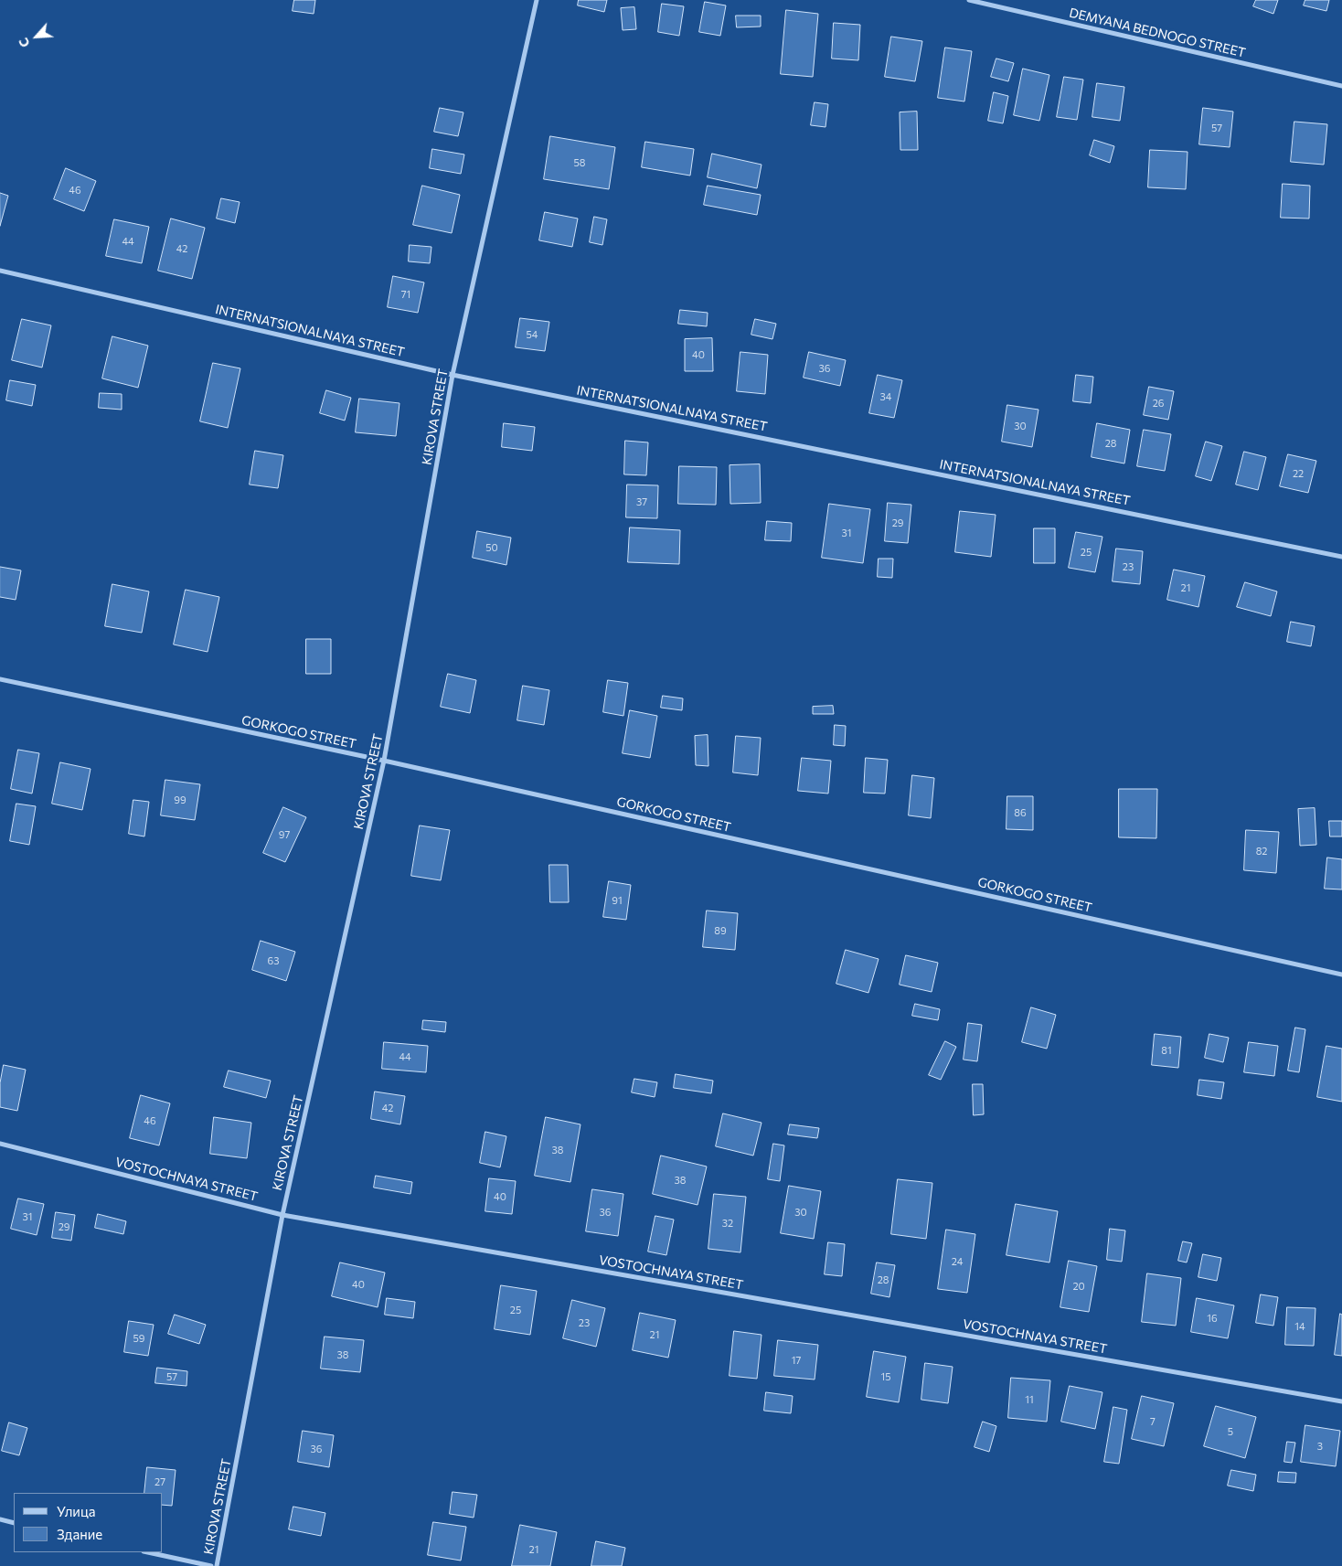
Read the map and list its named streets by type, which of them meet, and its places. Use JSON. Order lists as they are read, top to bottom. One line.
{"streets":{"street":["DEMYANA BEDNOGO STREET","INTERNATSIONALNAYA STREET","KIROVA STREET","GORKOGO STREET","VOSTOCHNAYA STREET"]},"crossings":[["INTERNATSIONALNAYA STREET","KIROVA STREET"],["KIROVA STREET","GORKOGO STREET"],["KIROVA STREET","VOSTOCHNAYA STREET"]],"house_numbers":["57","58","46","44","42","71","54","40","36","34","26","30","28","22","37","29","31","50","25","23","21","99","86","97","82","91","89","63","81","44","42","46","38","38","40","36","30","31","32","29","24","28","40","20","25","16","23","14","21","59","38","17","57","15","11","7","5","3","36","27","21"],"legend":["Улица","Здание"],"north":"bottom left"}
